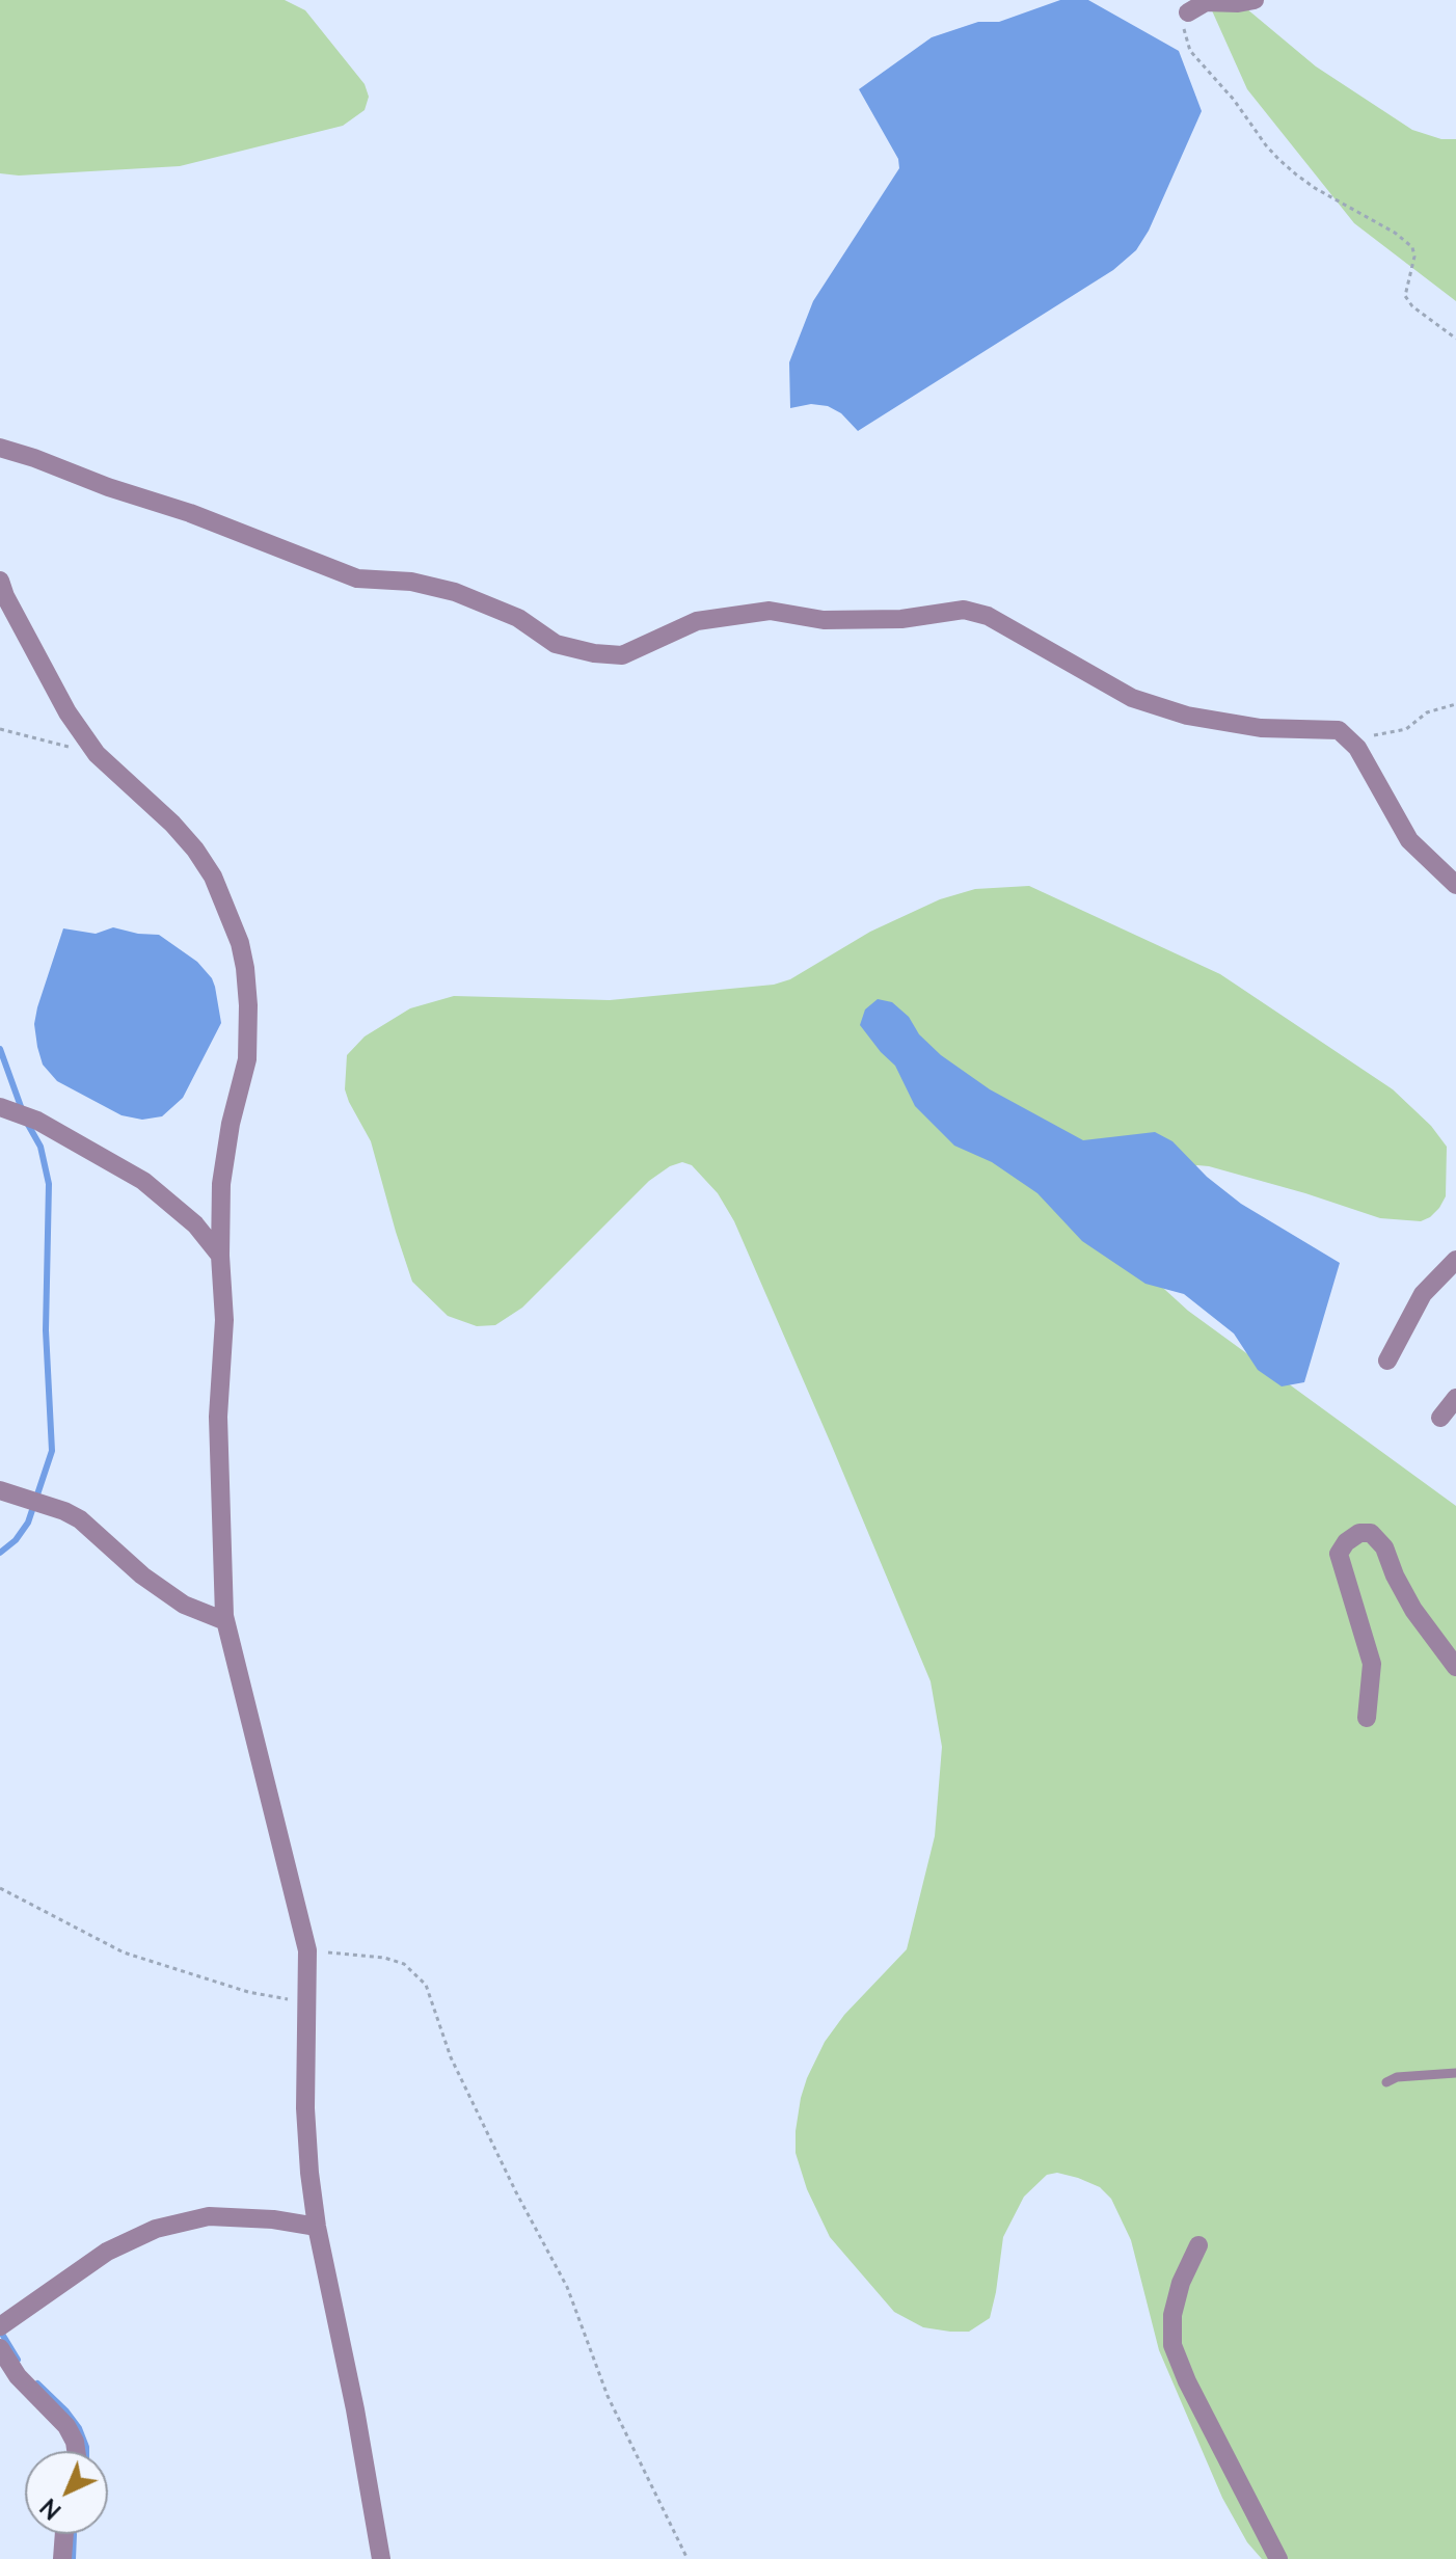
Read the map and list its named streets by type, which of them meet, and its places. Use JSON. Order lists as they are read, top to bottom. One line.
{"north":"bottom left"}
